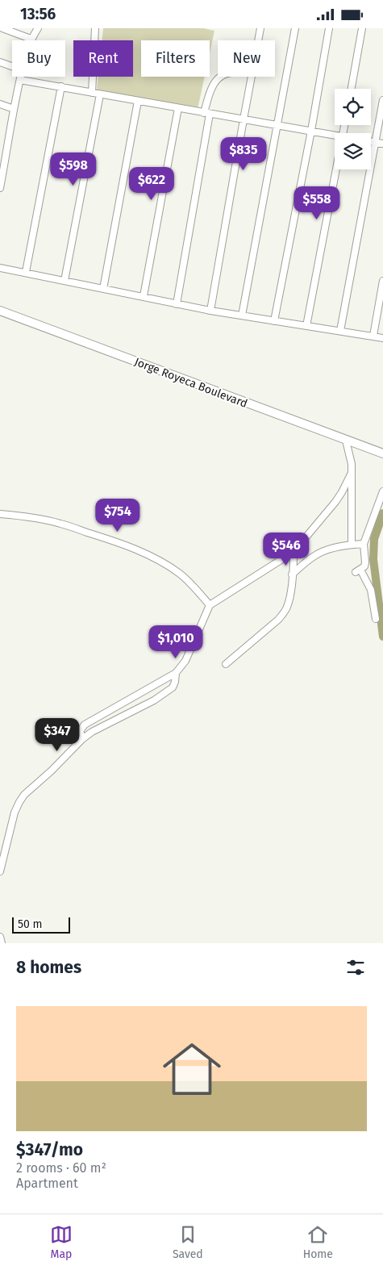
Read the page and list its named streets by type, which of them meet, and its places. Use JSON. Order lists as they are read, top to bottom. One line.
{"streets":{"street":["Jorge Royeca Boulevard"]},"scale_bar":"50 m","page":{"status":"13:56","chip":["Buy","Rent","Filters","New"],"price":["$835","$598","$622","$558","$754","$546","$1,010","$347"],"scale":"50 m","heading":"8 homes","list":[{"name":"$347/mo","note":"2 rooms · 60 m² · Apartment"}],"tabs":["Map","Saved","Home"]}}
